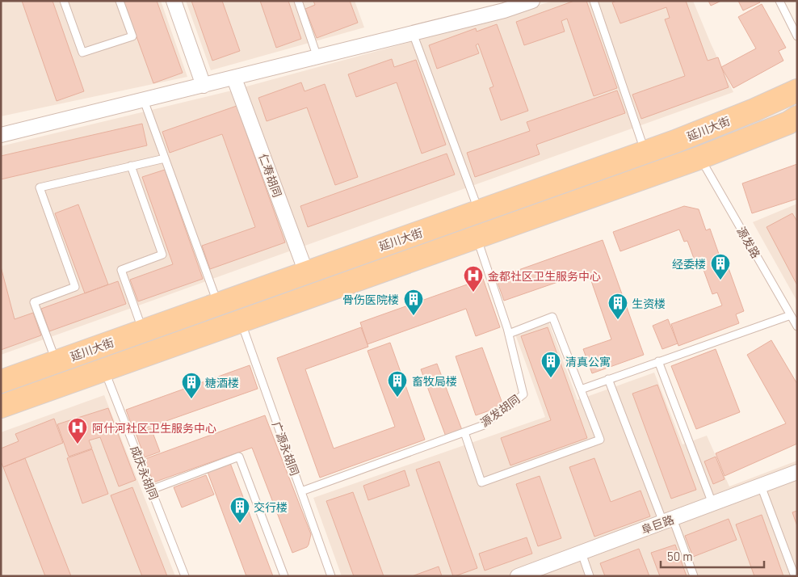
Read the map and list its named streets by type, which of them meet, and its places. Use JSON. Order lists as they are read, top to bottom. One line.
{"streets":{"main road":["延川大街"],"street":["仁寿胡同","阜巨路"],"lane":["源发路","源发胡同","广源永胡同","成庆永胡同"]},"crossings":[["延川大街","仁寿胡同"],["延川大街","源发路"],["延川大街","源发胡同"],["延川大街","广源永胡同"],["延川大街","成庆永胡同"],["源发胡同","广源永胡同"]],"places":{"building":["经委楼","骨伤医院楼","生资楼","清真公寓","畜牧局楼","糖酒楼","交行楼"],"hospital":["金都社区卫生服务中心","阿什河社区卫生服务中心"]},"scale_bar":"50 m"}
